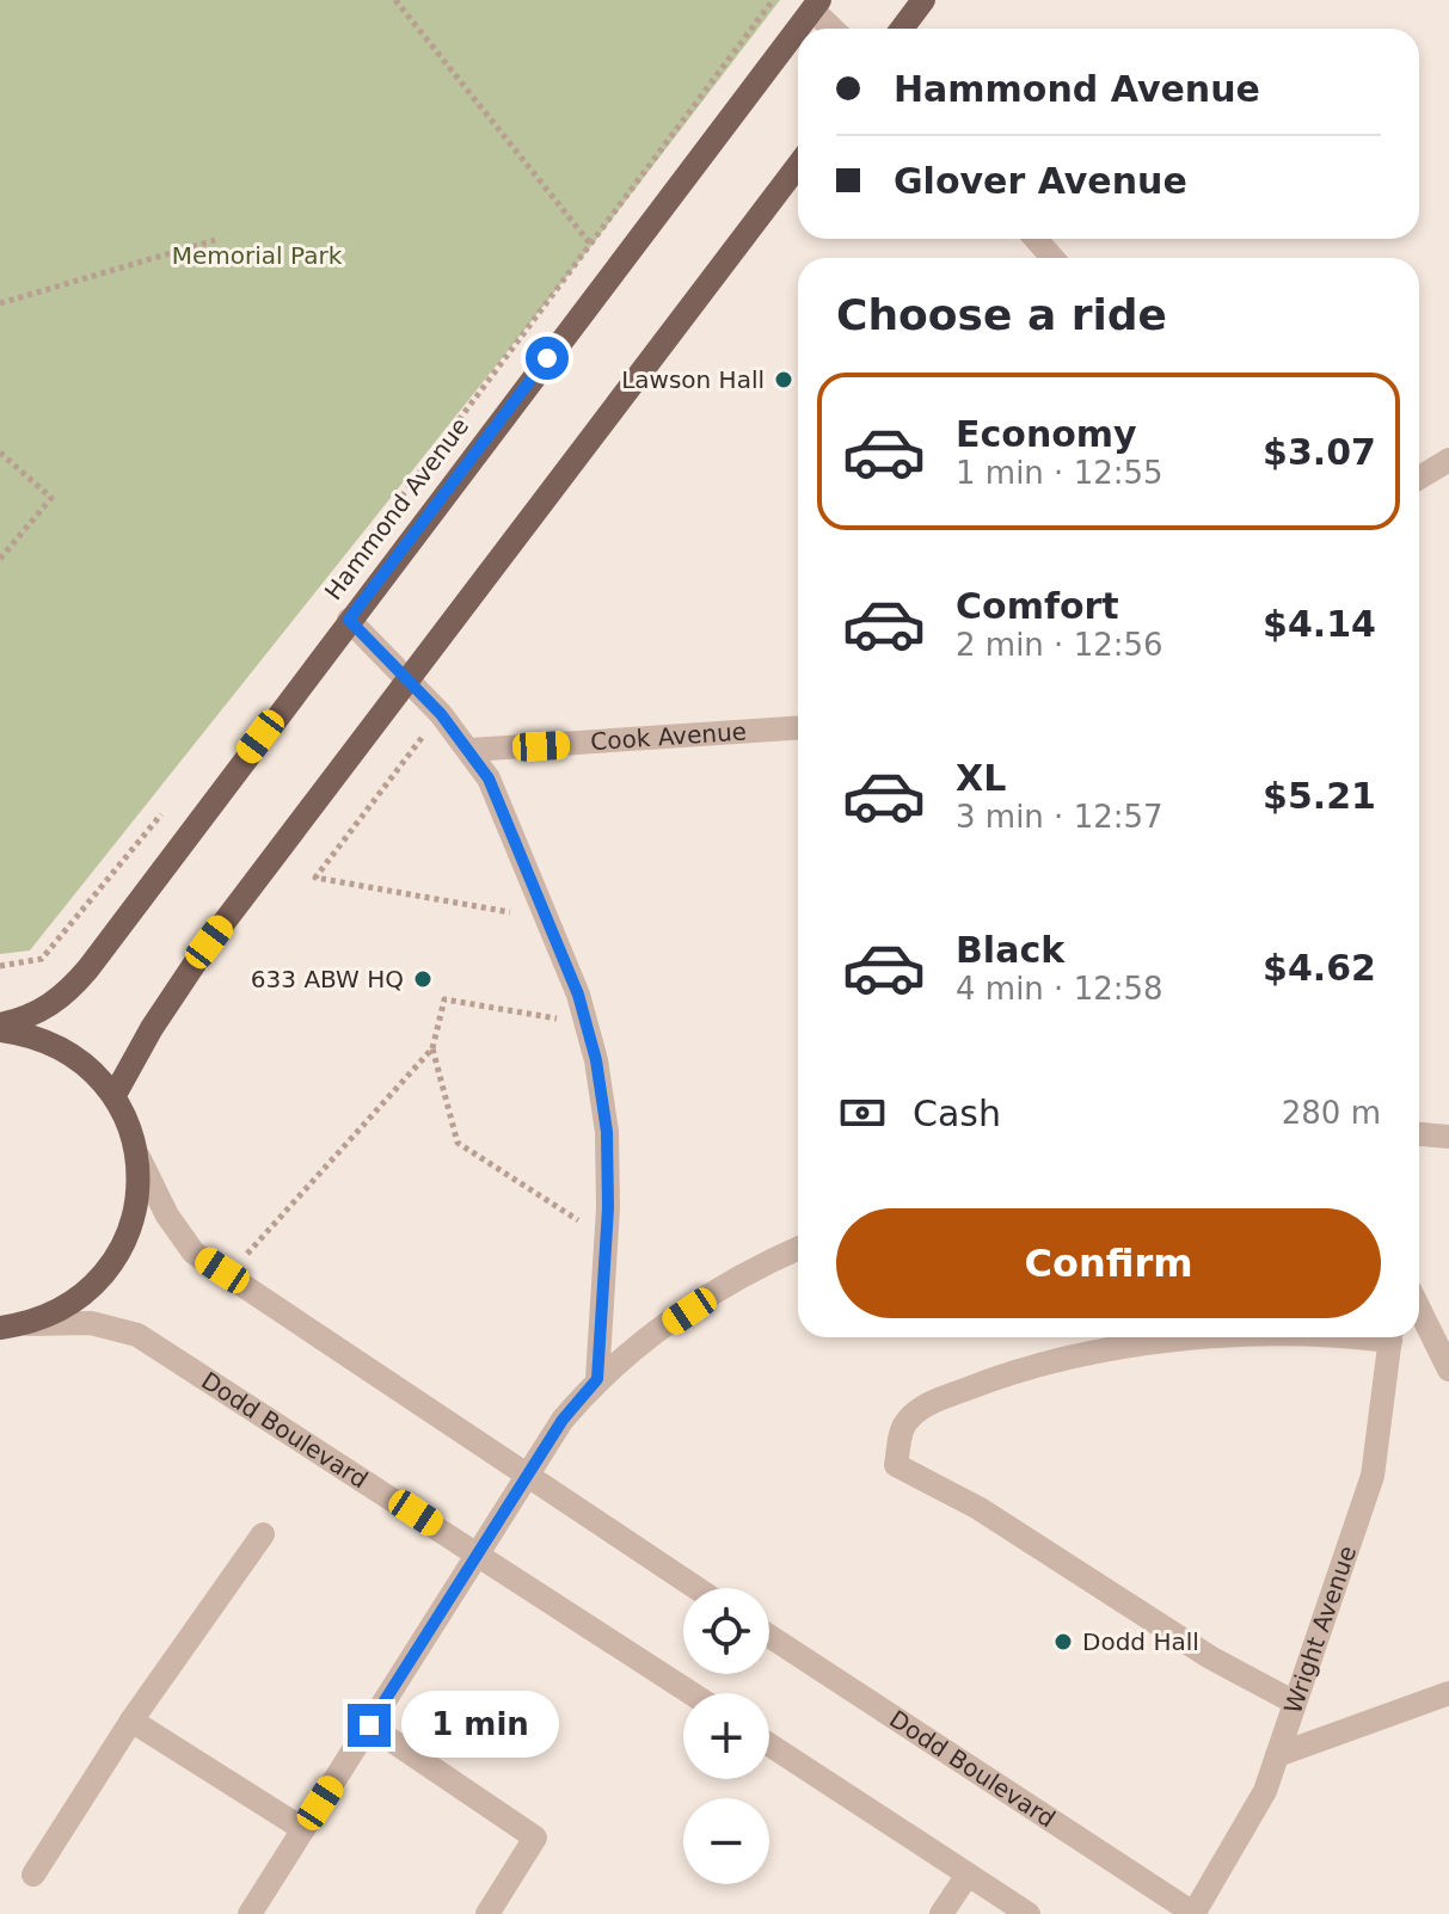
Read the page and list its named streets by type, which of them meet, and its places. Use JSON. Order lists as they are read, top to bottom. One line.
{"streets":{"main road":["Hammond Avenue"],"street":["Cook Avenue","Dodd Boulevard","Wright Avenue"]},"crossings":[["Dodd Boulevard","Wright Avenue"]],"parks":["Memorial Park"],"places":["Lawson Hall","633 ABW HQ","Dodd Hall"],"page":{"banner":["Hammond Avenue","Glover Avenue"],"heading":"Choose a ride","list":[{"name":"Economy","note":"1 min · 12:55","value":"$3.07"},{"name":"Comfort","note":"2 min · 12:56","value":"$4.14"},{"name":"XL","note":"3 min · 12:57","value":"$5.21"},{"name":"Black","note":"4 min · 12:58","value":"$4.62"}],"pay":["Cash","280 m"],"buttons":"Confirm","map_buttons":["+","−"],"bubble":"1 min"}}
